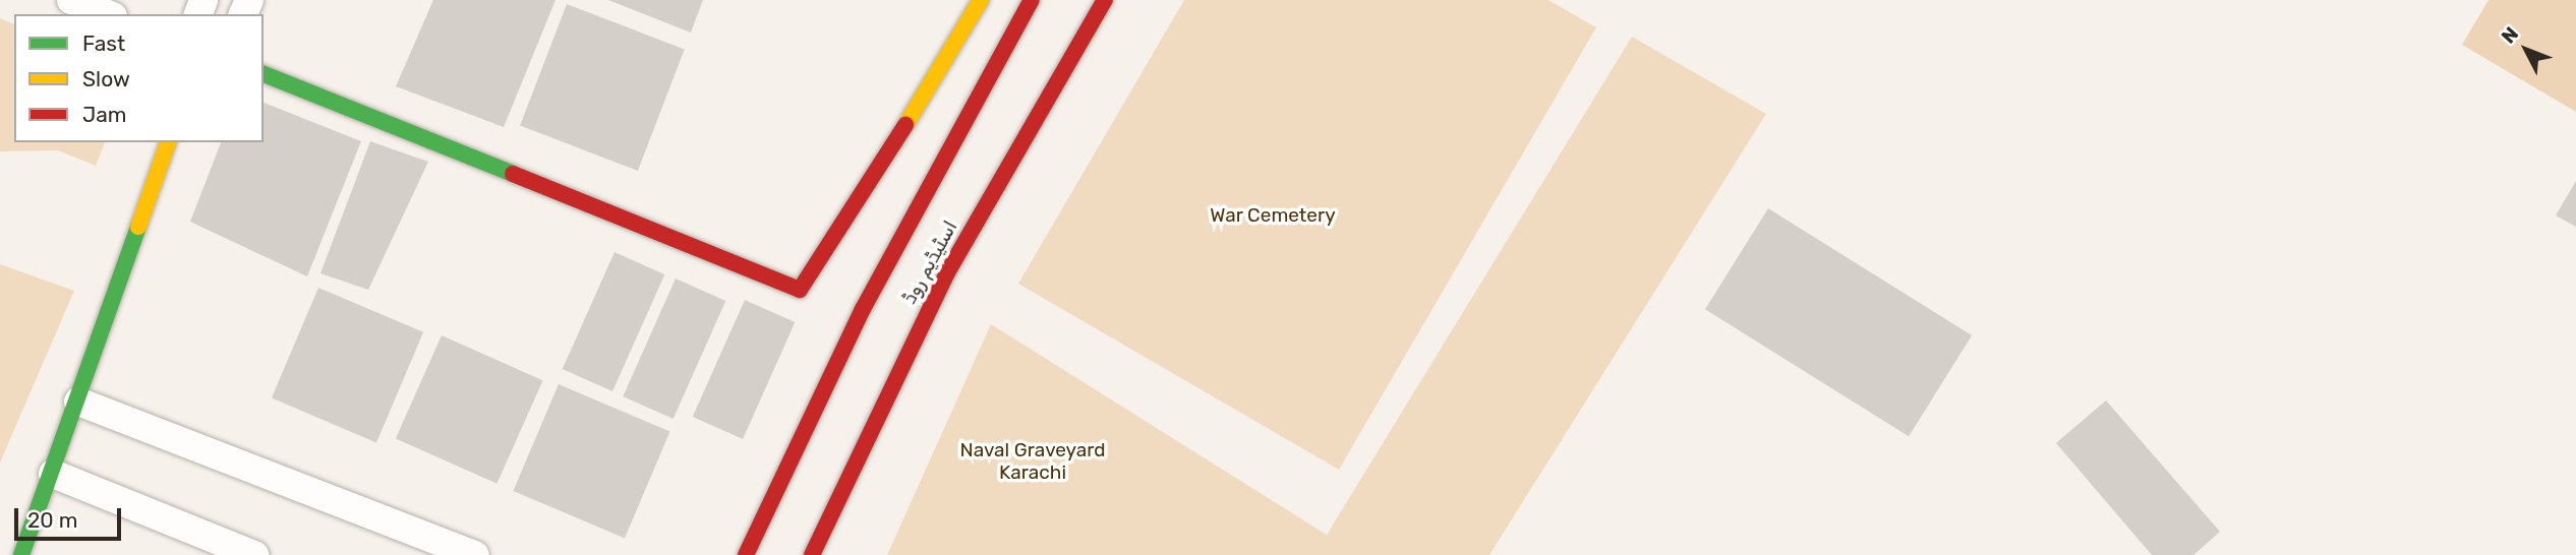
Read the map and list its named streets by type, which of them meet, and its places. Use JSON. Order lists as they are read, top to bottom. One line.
{"streets":{"street":["اسٹیڈیم روڈ"]},"parks":["War Cemetery","Naval Graveyard Karachi"],"legend":["Fast","Slow","Jam"],"scale_bar":"20 m","north":"top left"}
